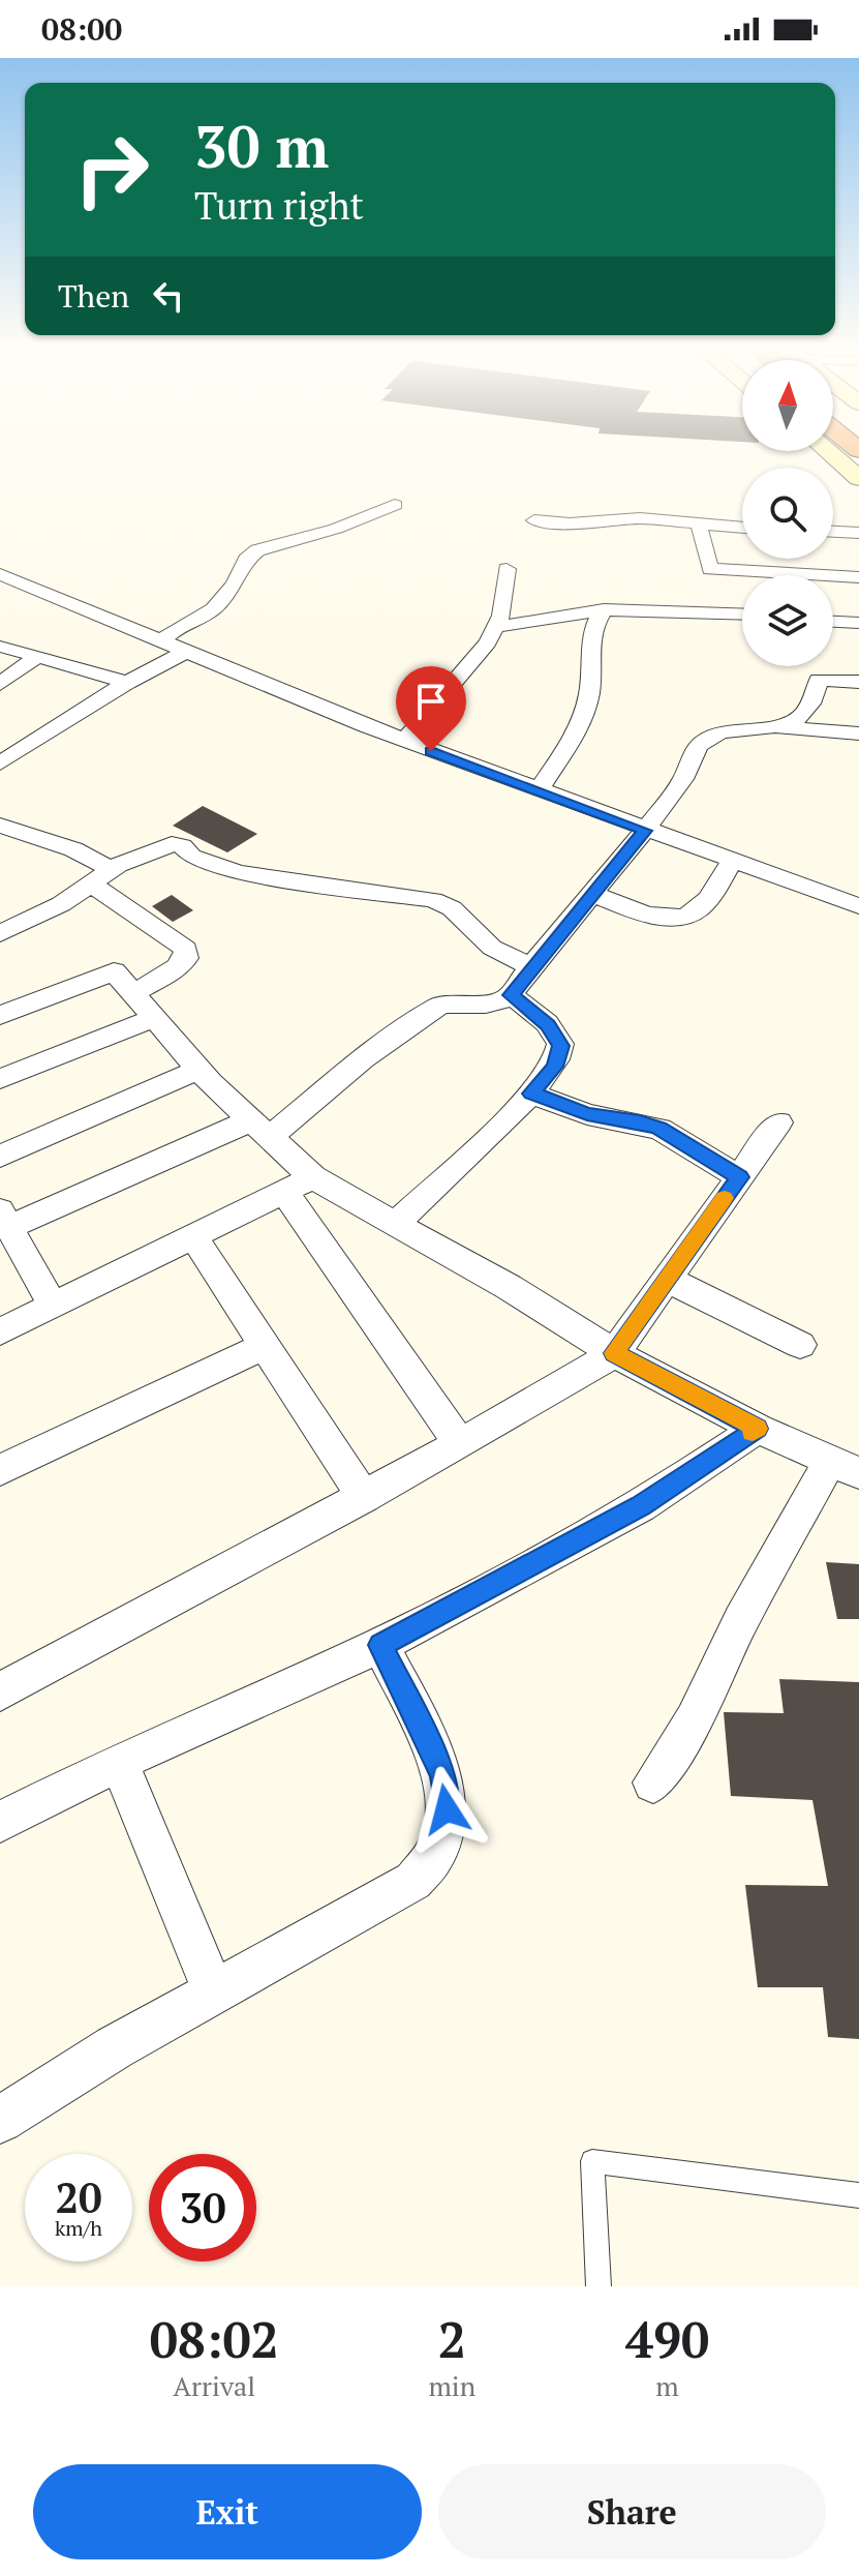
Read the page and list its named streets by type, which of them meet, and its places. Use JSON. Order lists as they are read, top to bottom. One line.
{"north":"top","page":{"status":"08:00","turn":["30 m","Turn right"],"then":"Then","speed":"20 km/h","limit":"30","eta":["08:02","Arrival","2","min","490","m"],"buttons":["Exit","Share"]}}
